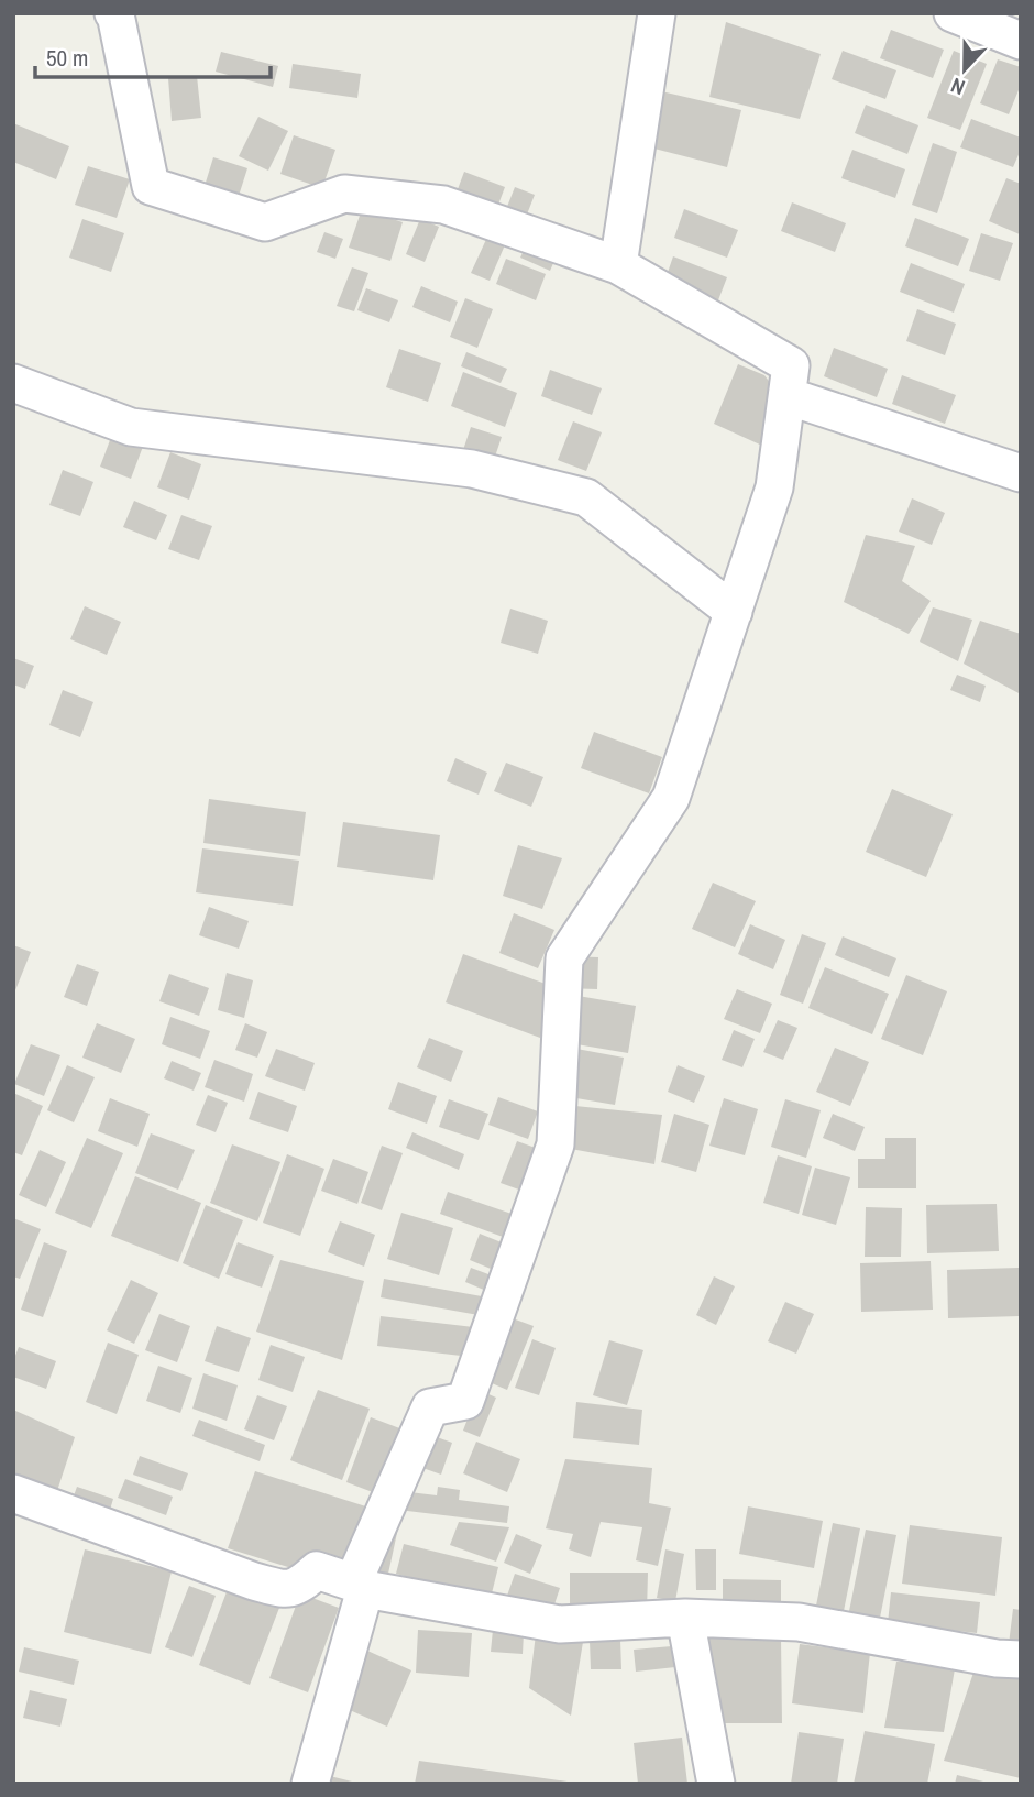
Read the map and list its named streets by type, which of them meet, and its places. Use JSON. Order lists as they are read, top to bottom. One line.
{"scale_bar":"50 m","north":"bottom"}
